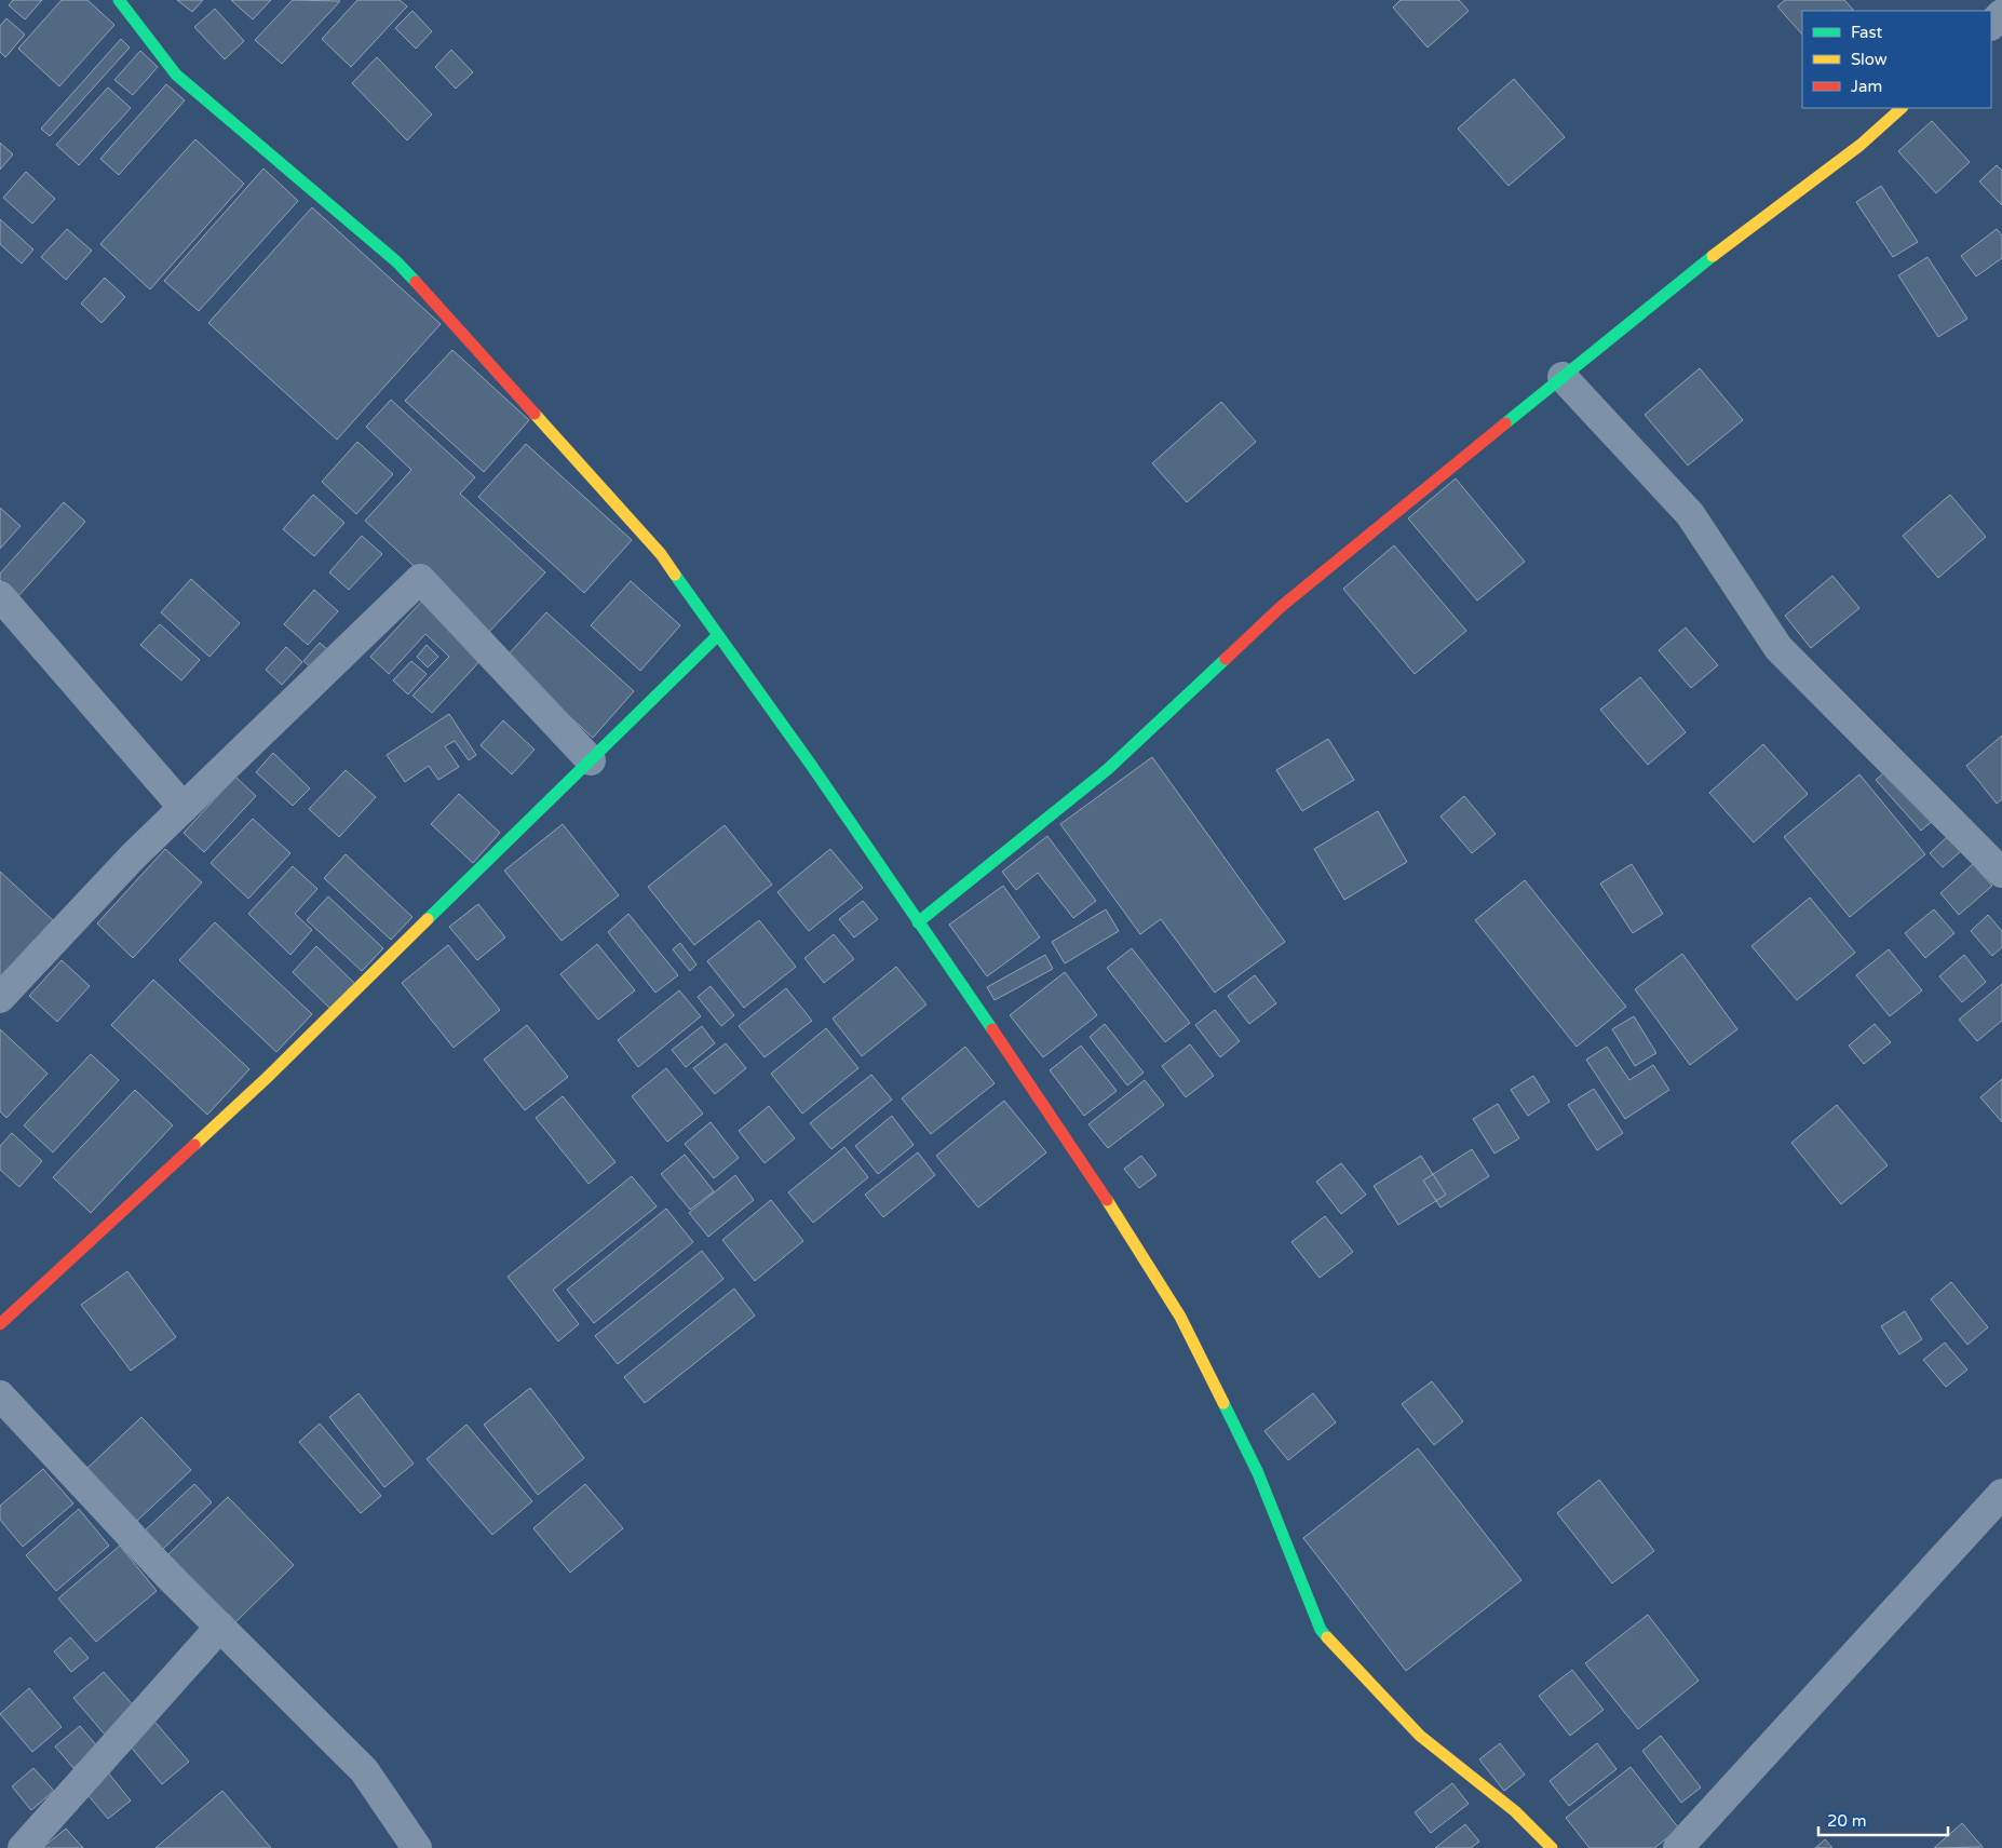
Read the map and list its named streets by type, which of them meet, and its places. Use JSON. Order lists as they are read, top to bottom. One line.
{"legend":["Fast","Slow","Jam"],"scale_bar":"20 m"}
